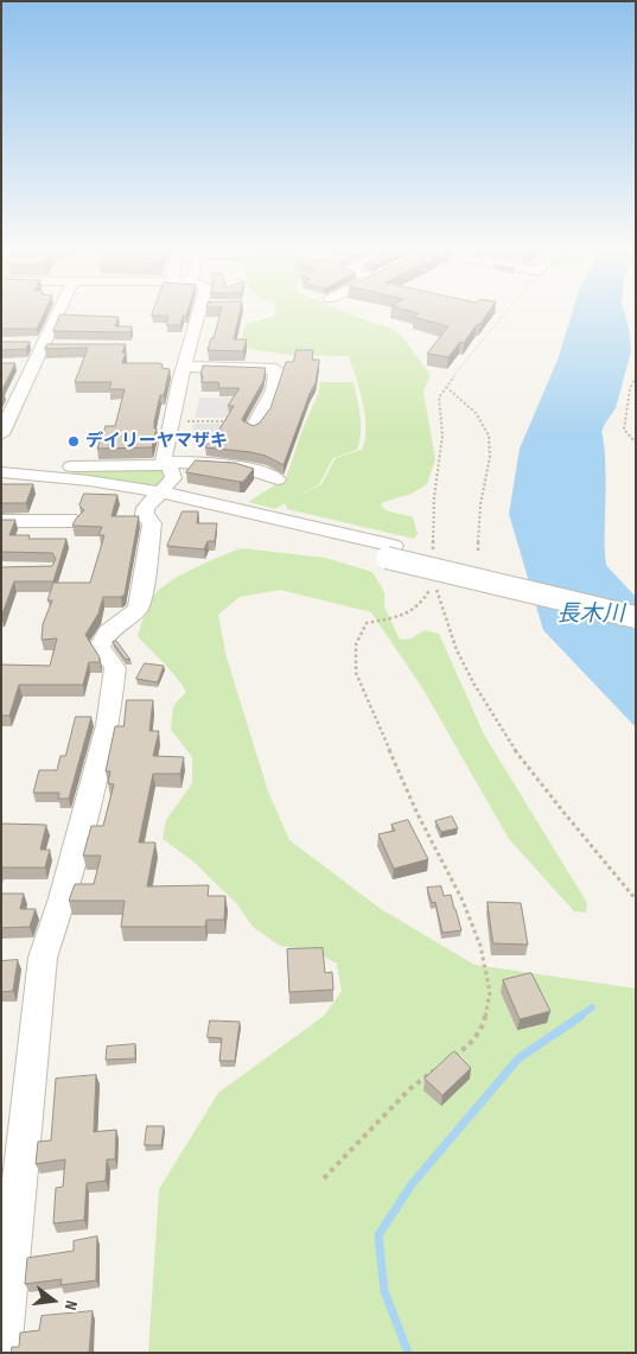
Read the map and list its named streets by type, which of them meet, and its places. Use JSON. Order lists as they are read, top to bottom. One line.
{"water":["長木川"],"places":["デイリーヤマザキ"],"north":"right"}
